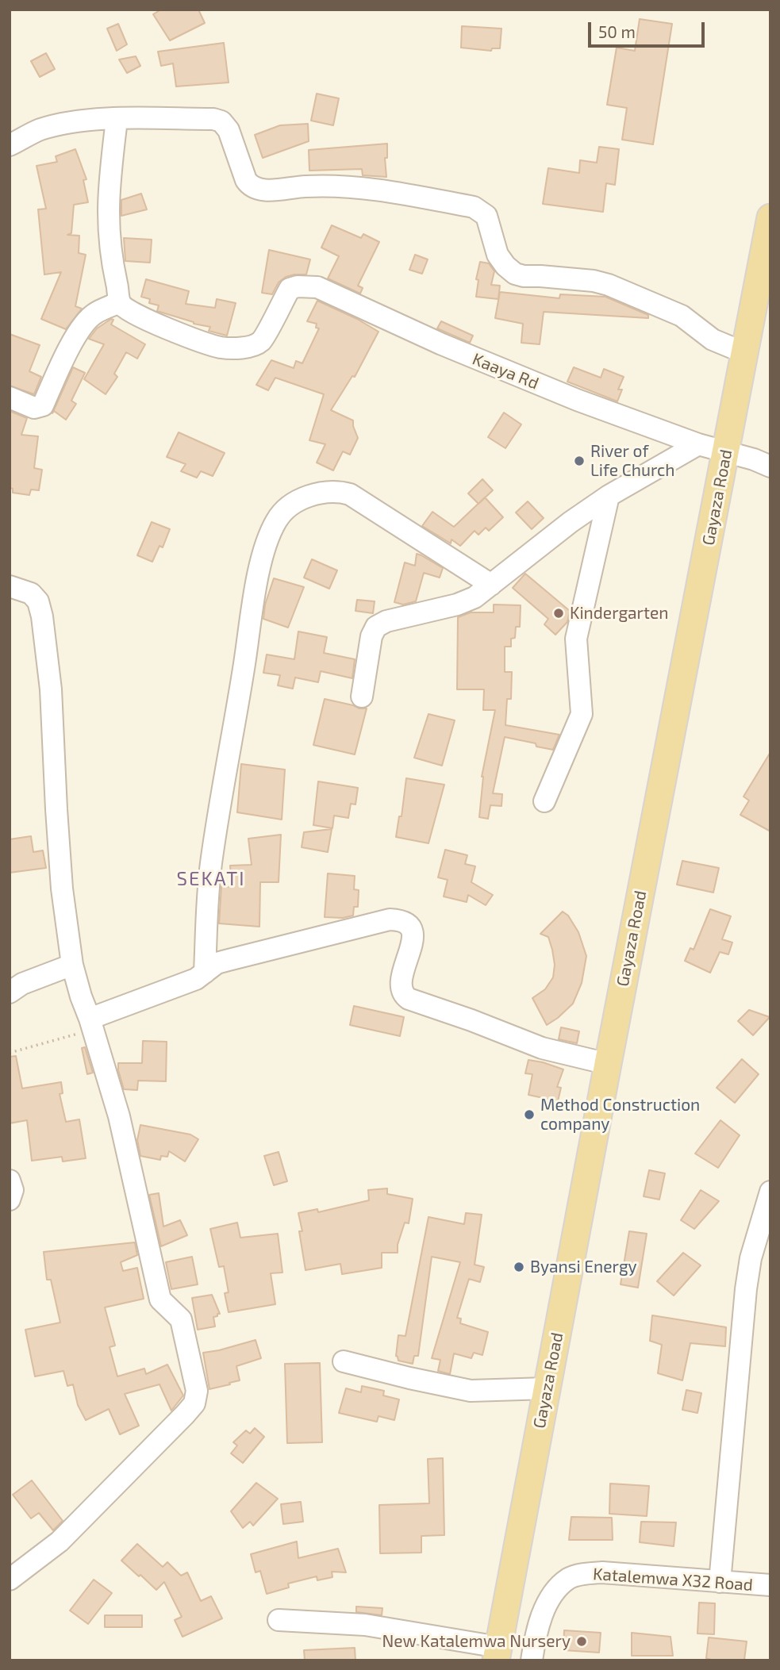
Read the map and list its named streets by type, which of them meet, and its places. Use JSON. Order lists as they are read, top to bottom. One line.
{"streets":{"main road":["Gayaza Road"],"street":["Kaaya Rd","Katalemwa X32 Road"]},"crossings":[["Kaaya Rd","Gayaza Road"]],"districts":["SEKATI"],"places":["River of Life Church","Kindergarten","Method Construction company","Byansi Energy","New Katalemwa Nursery"],"scale_bar":"50 m"}
